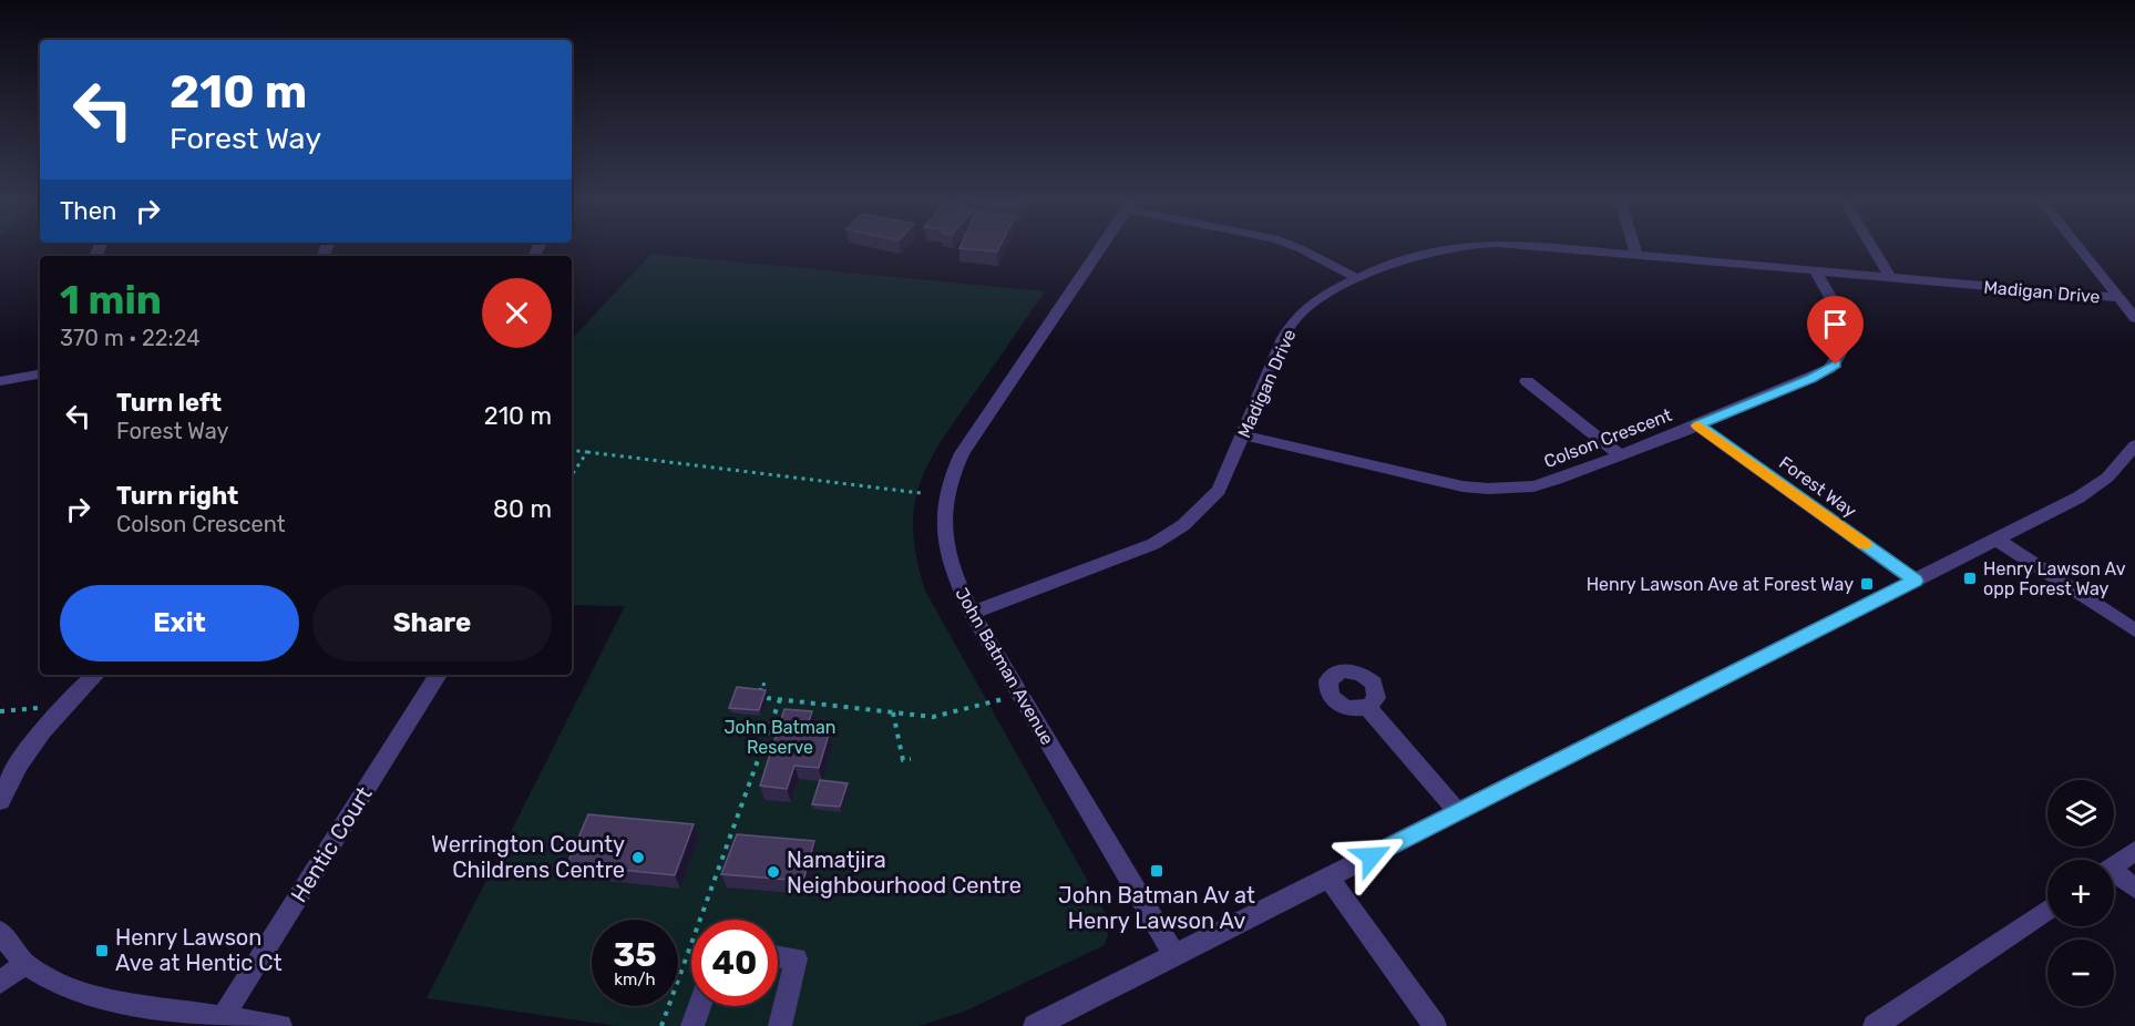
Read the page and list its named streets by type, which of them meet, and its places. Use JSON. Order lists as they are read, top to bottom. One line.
{"streets":{"street":["Madigan Drive","Colson Crescent","Forest Way","John Batman Avenue","Hentic Court"]},"crossings":[["Madigan Drive","Colson Crescent"],["Madigan Drive","John Batman Avenue"],["Colson Crescent","Forest Way"]],"parks":["John Batman Reserve"],"places":{"transit":["Henry Lawson Av opp Forest Way","Henry Lawson Ave at Forest Way","John Batman Av at Henry Lawson Av","Henry Lawson Ave at Hentic Ct"],"other":["Werrington County Childrens Centre","Namatjira Neighbourhood Centre"]},"page":{"turn":["210 m","Forest Way"],"then":"Then","heading":["1 min","370 m · 22:24"],"list":[{"name":"Turn left","note":"Forest Way","value":"210 m"},{"name":"Turn right","note":"Colson Crescent","value":"80 m"}],"buttons":["Exit","Share"],"map_buttons":["+","−"],"speed":"35 km/h","limit":"40"}}
